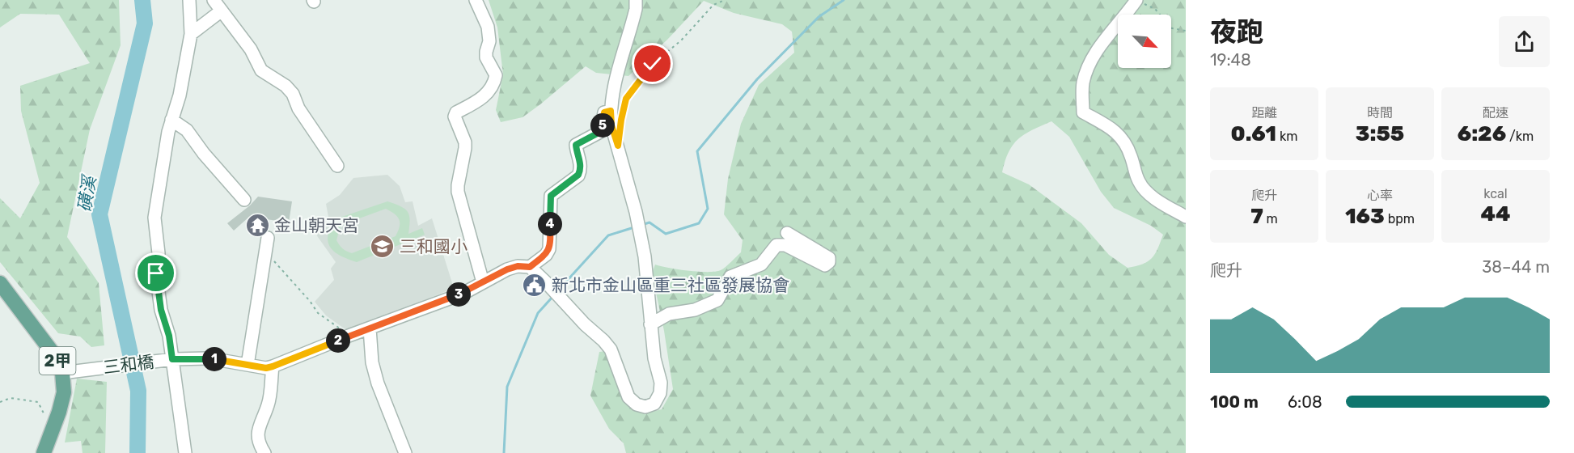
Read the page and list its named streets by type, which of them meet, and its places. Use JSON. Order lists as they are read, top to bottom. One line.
{"streets":{"main road":["2甲"],"street":["三和橋"]},"crossings":[["2甲","三和橋"]],"water":["磺溪"],"places":{"temple":["金山朝天宮"],"school or university":["三和國小"],"public building":["新北市金山區重三社區發展協會"]},"north":"bottom right","page":{"heading":["夜跑","19:48"],"stats":[["距離","0.61 km"],["時間","3:55"],["配速","6:26 /km"],["爬升","7 m"],["心率","163 bpm"],["kcal","44"]],"pins":["5","4","3","2","1"],"chart":["爬升","38–44 m"],"list":[{"name":"100 m","note":"6:08"}]}}
